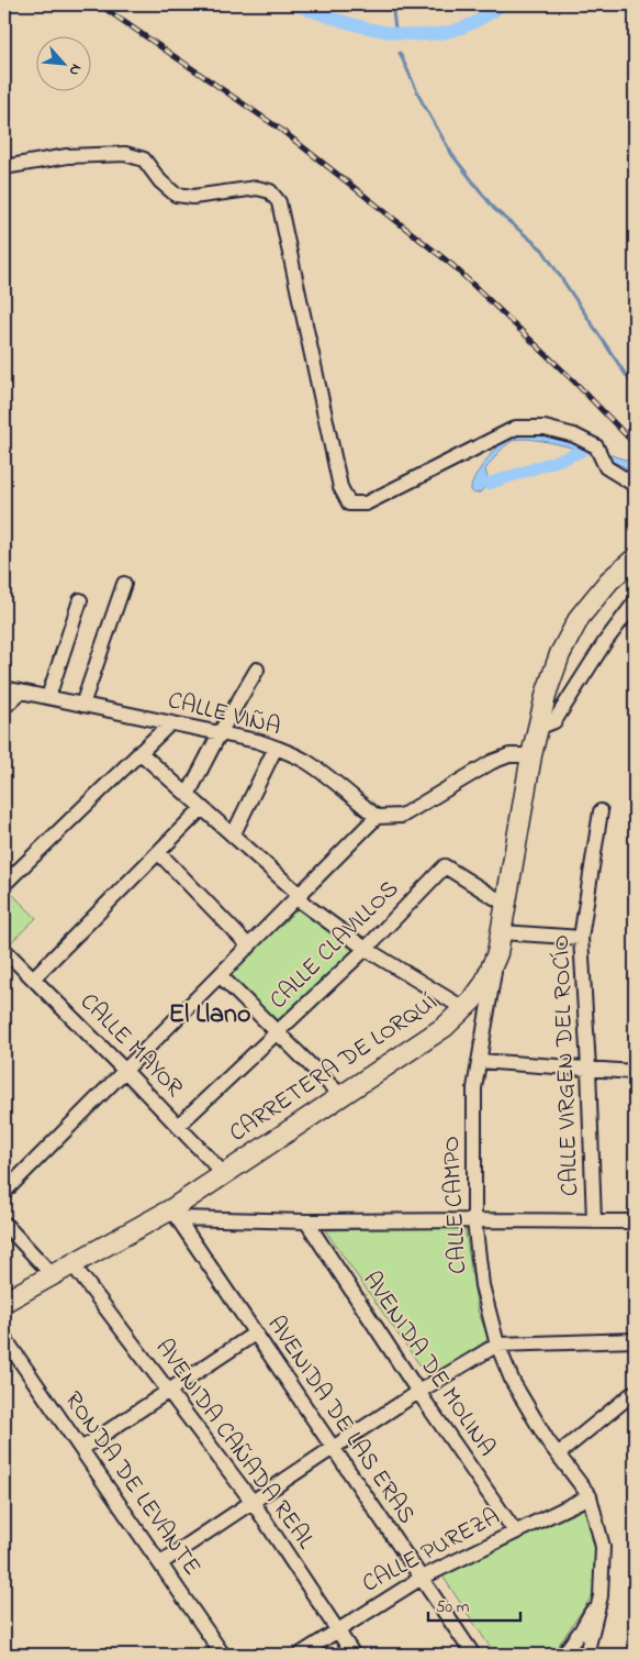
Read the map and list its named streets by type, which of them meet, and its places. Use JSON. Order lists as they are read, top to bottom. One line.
{"streets":{"main road":["CARRETERA DE LORQUÍ"],"street":["CALLE VIÑA","CALLE CLAVILLOS","CALLE MAYOR","CALLE VIRGEN DEL ROCÍO","CALLE CAMPO","AVENIDA DE MOLINA","AVENIDA DE LAS ERAS","AVENIDA CAÑADA REAL","RONDA DE LEVANTE","CALLE PUREZA"]},"crossings":[["CALLE CLAVILLOS","CALLE MAYOR"],["CALLE CLAVILLOS","CARRETERA DE LORQUÍ"],["CALLE MAYOR","CARRETERA DE LORQUÍ"],["CARRETERA DE LORQUÍ","CALLE CAMPO"],["CARRETERA DE LORQUÍ","AVENIDA DE LAS ERAS"],["CARRETERA DE LORQUÍ","AVENIDA CAÑADA REAL"],["CALLE CAMPO","CALLE PUREZA"],["AVENIDA DE MOLINA","CALLE PUREZA"],["AVENIDA DE LAS ERAS","CALLE PUREZA"],["AVENIDA CAÑADA REAL","CALLE PUREZA"]],"districts":["El Llano"],"scale_bar":"50 m","north":"bottom right"}
